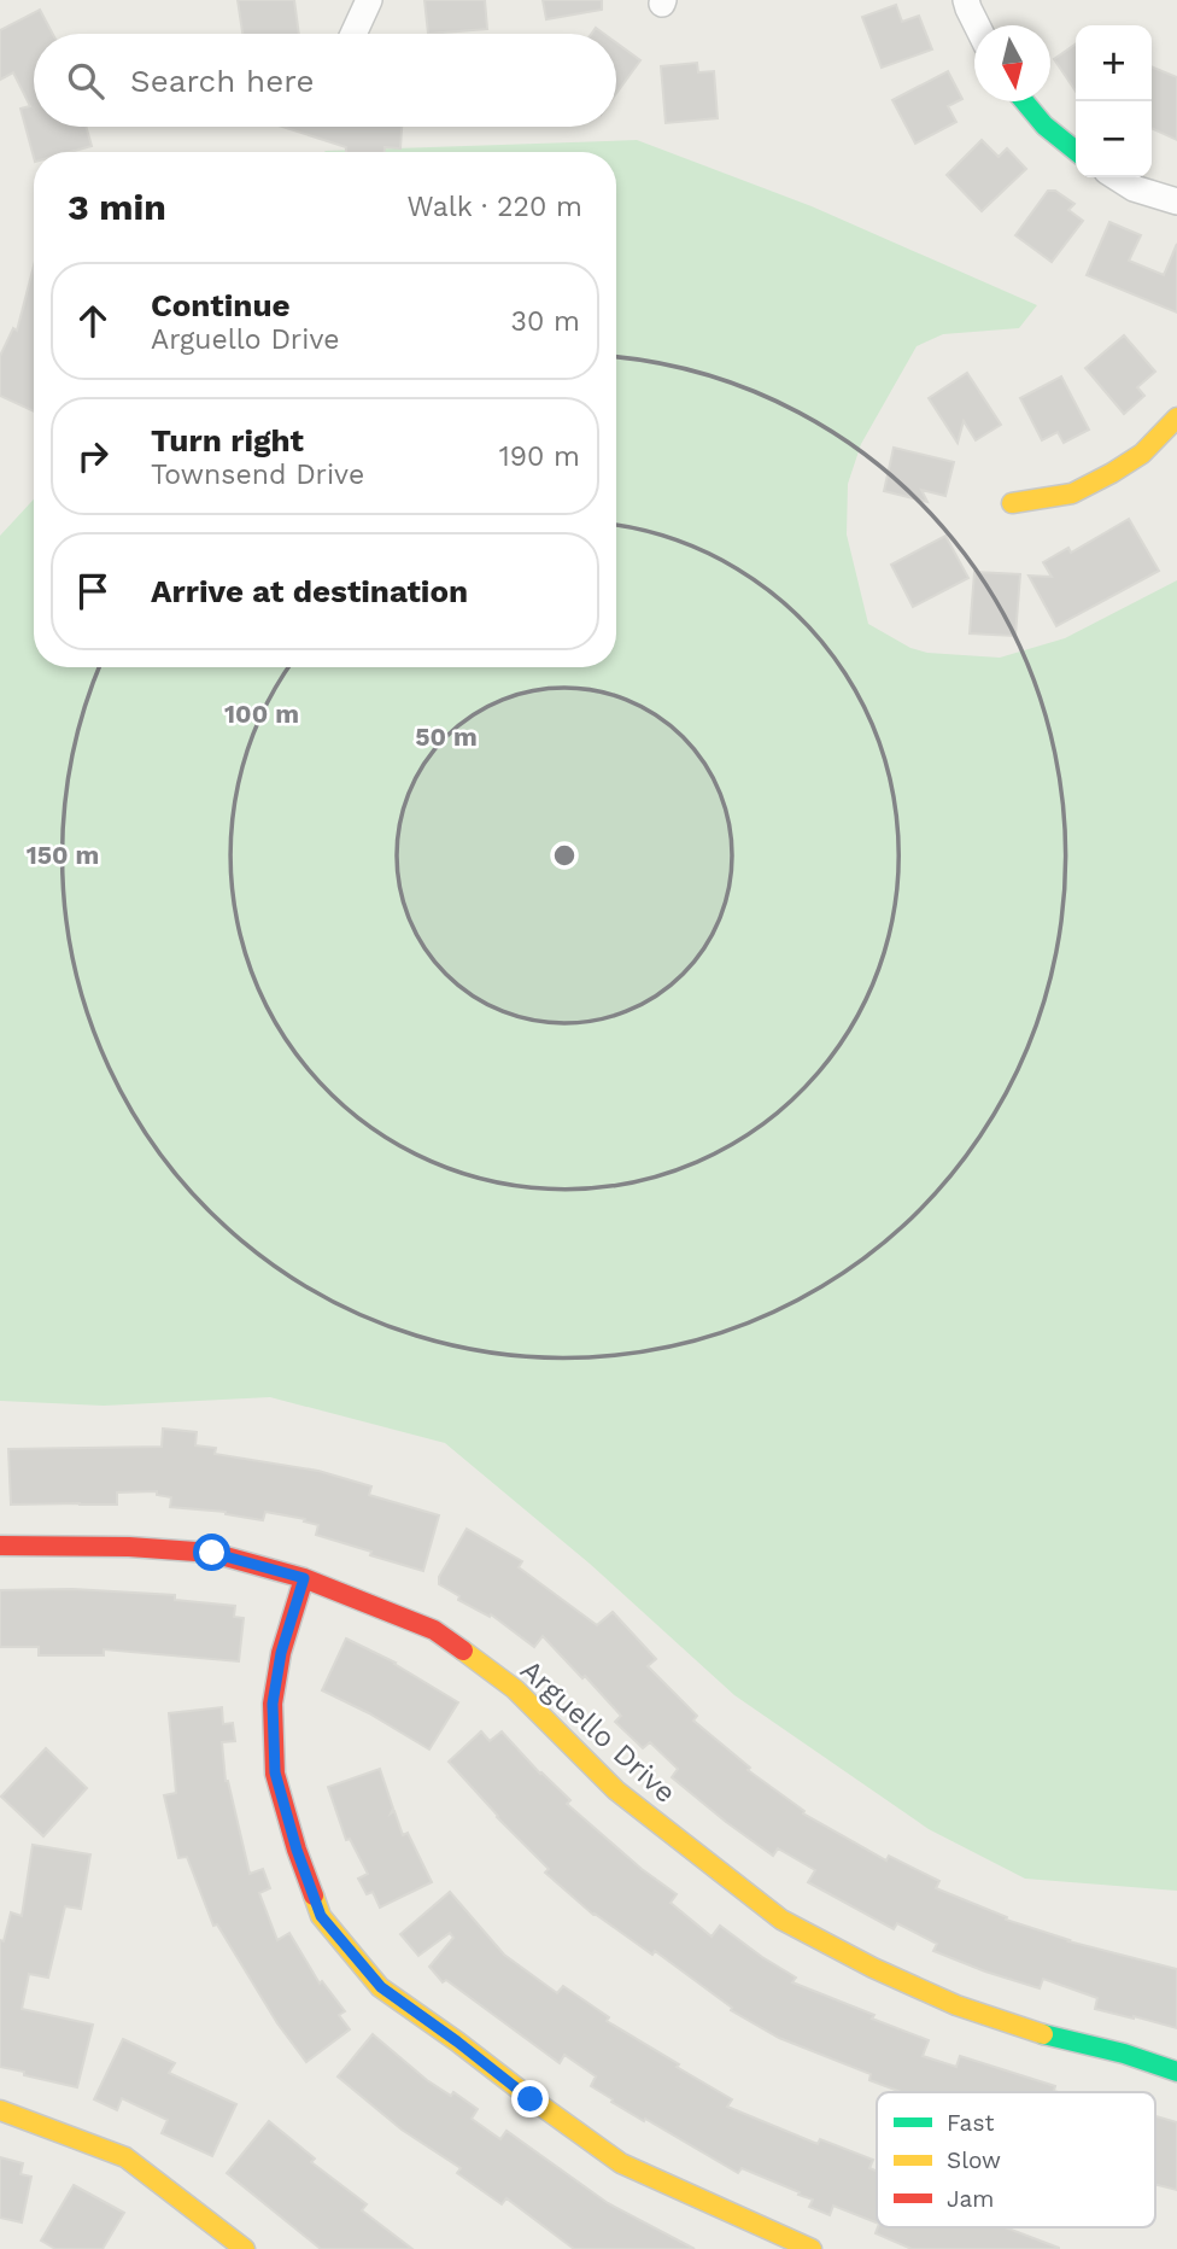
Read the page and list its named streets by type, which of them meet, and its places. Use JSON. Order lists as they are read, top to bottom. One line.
{"streets":{"street":["Arguello Drive"]},"legend":["Fast","Slow","Jam"],"north":"bottom","page":{"map_buttons":["+","−"],"search":"Search here","heading":["3 min","Walk · 220 m"],"list":[["Continue","Arguello Drive","30 m"],["Turn right","Townsend Drive","190 m"],"Arrive at destination"]},"rings":["100 m","50 m","150 m"]}
